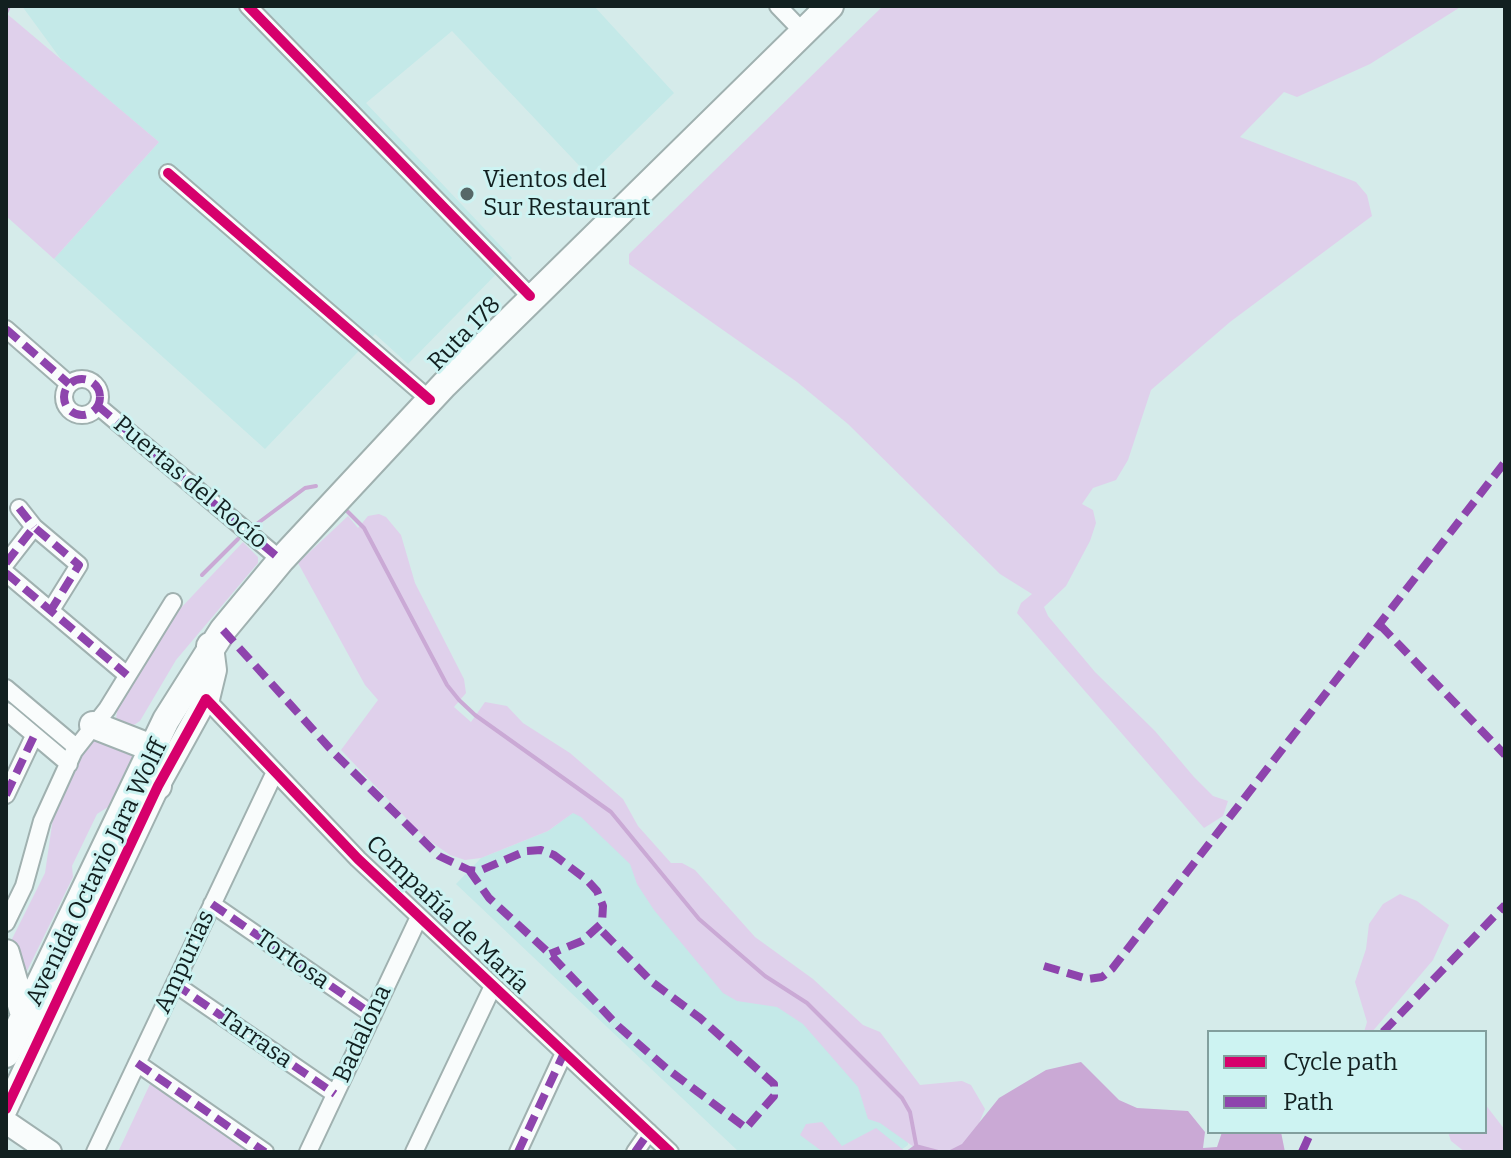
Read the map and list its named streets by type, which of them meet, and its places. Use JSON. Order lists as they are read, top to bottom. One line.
{"streets":{"main road":["Ruta 178","Avenida Octavio Jara Wolff"],"street":["Puertas del Rocío","Compañía de María","Tortosa","Ampurias","Badalona","Tarrasa"]},"crossings":[["Ruta 178","Puertas del Rocío"],["Ruta 178","Avenida Octavio Jara Wolff"],["Avenida Octavio Jara Wolff","Compañía de María"],["Compañía de María","Ampurias"],["Compañía de María","Badalona"],["Tortosa","Ampurias"],["Tortosa","Badalona"],["Ampurias","Tarrasa"],["Badalona","Tarrasa"]],"places":["Vientos del Sur Restaurant"],"legend":["Cycle path","Path"]}
